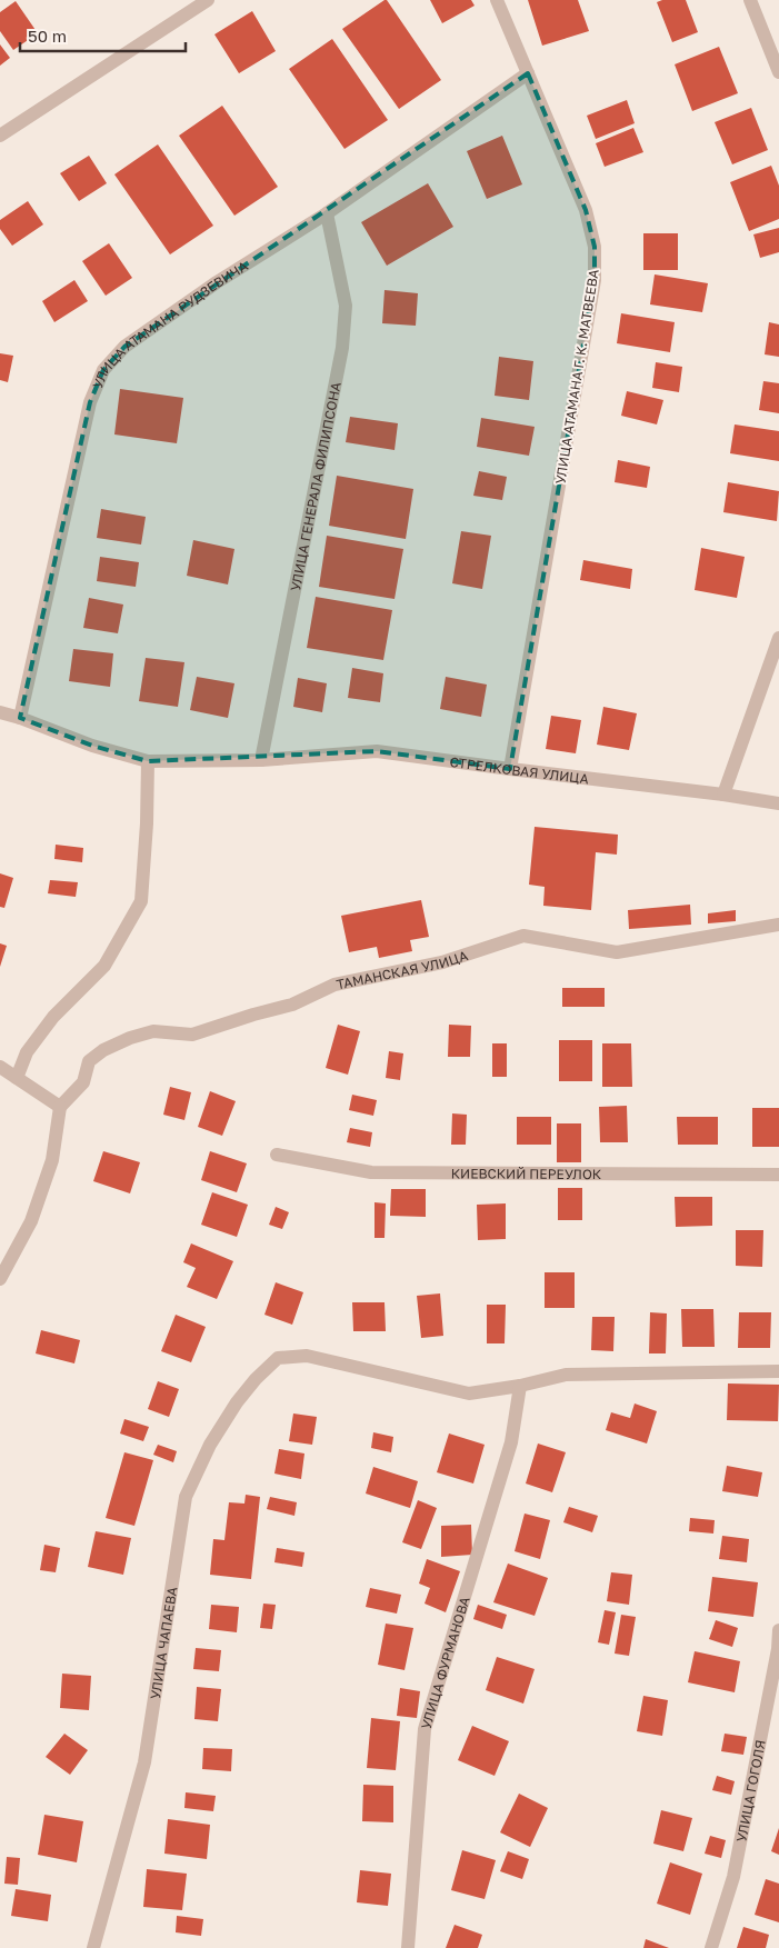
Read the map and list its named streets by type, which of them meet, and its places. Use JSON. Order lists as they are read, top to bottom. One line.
{"streets":{"street":["УЛИЦА АТАМАНА РУДЗЕВИЧА","УЛИЦА АТАМАНА Г. К. МАТВЕЕВА","УЛИЦА ГЕНЕРАЛА ФИЛИПСОНА","СТРЕЛКОВАЯ УЛИЦА","ТАМАНСКАЯ УЛИЦА","КИЕВСКИЙ ПЕРЕУЛОК","УЛИЦА ЧАПАЕВА","УЛИЦА ФУРМАНОВА","УЛИЦА ГОГОЛЯ"]},"crossings":[["УЛИЦА АТАМАНА РУДЗЕВИЧА","УЛИЦА АТАМАНА Г. К. МАТВЕЕВА"],["УЛИЦА АТАМАНА РУДЗЕВИЧА","УЛИЦА ГЕНЕРАЛА ФИЛИПСОНА"],["УЛИЦА АТАМАНА РУДЗЕВИЧА","СТРЕЛКОВАЯ УЛИЦА"],["УЛИЦА АТАМАНА Г. К. МАТВЕЕВА","СТРЕЛКОВАЯ УЛИЦА"],["УЛИЦА ГЕНЕРАЛА ФИЛИПСОНА","СТРЕЛКОВАЯ УЛИЦА"],["УЛИЦА ЧАПАЕВА","УЛИЦА ФУРМАНОВА"]],"scale_bar":"50 m"}
